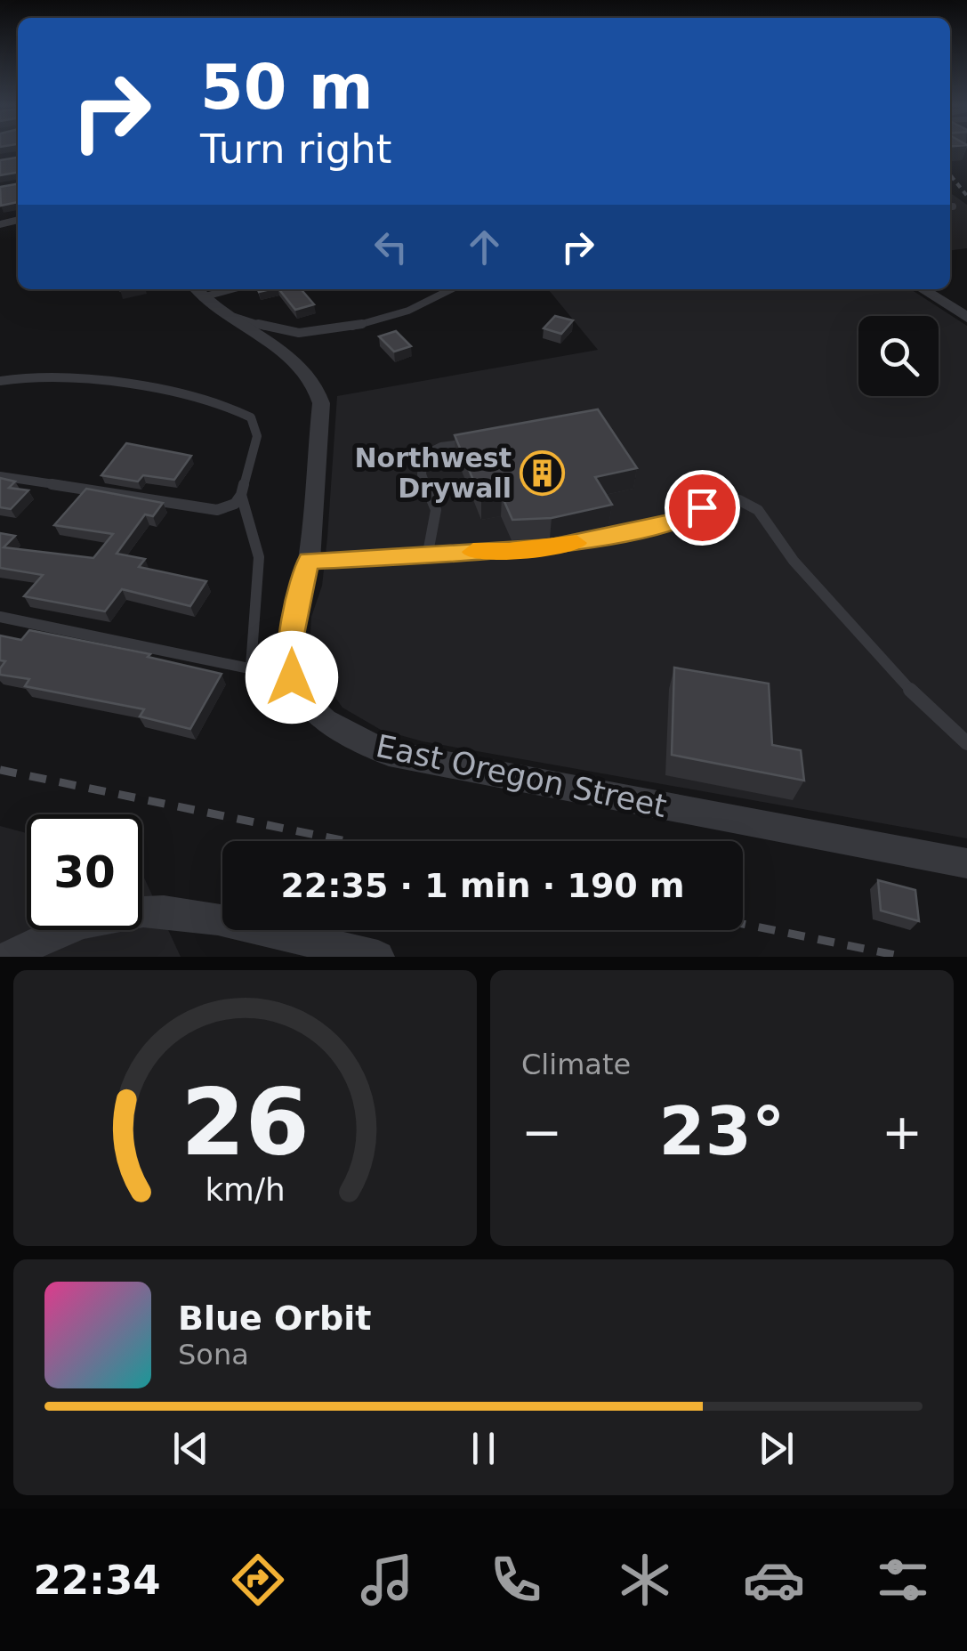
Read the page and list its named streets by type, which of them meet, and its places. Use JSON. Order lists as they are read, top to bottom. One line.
{"streets":{"street":["East Oregon Street"]},"places":{"building":["Northwest Drywall"]},"page":{"turn":["50 m","Turn right"],"limit":"30","trip":"22:35 · 1 min · 190 m","tile":"Climate","heat":["−","23°","+"],"song":["Blue Orbit","Sona"],"tabs":"22:34","gauge":["26","km/h"]}}
